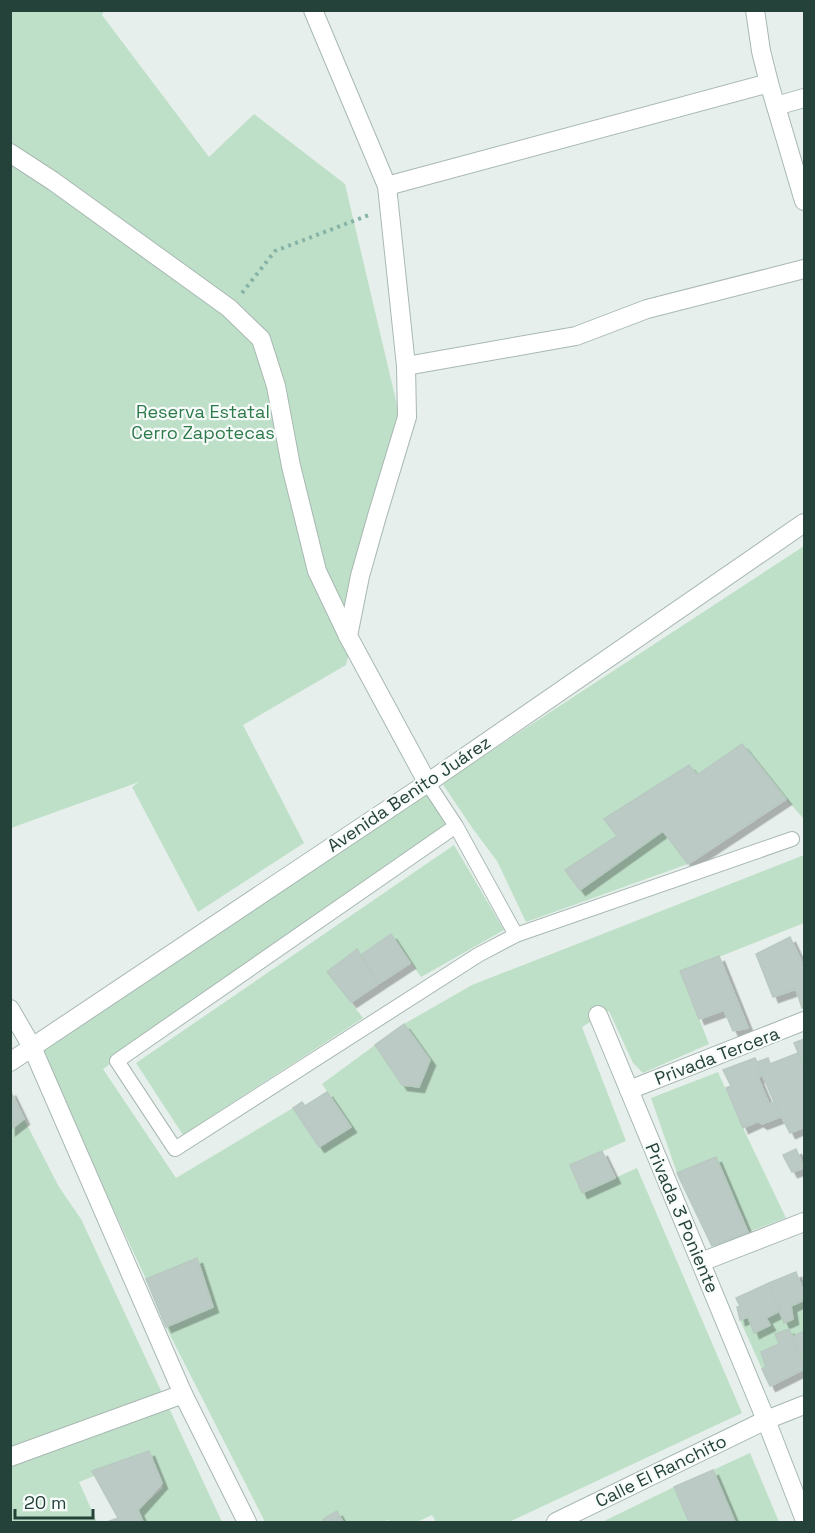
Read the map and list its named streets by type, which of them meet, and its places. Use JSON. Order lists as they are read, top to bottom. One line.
{"streets":{"street":["Avenida Benito Juárez","Privada Tercera","Privada 3 Poniente","Calle El Ranchito"]},"crossings":[["Privada Tercera","Privada 3 Poniente"],["Privada 3 Poniente","Calle El Ranchito"]],"parks":["Reserva Estatal Cerro Zapotecas"],"scale_bar":"20 m"}
